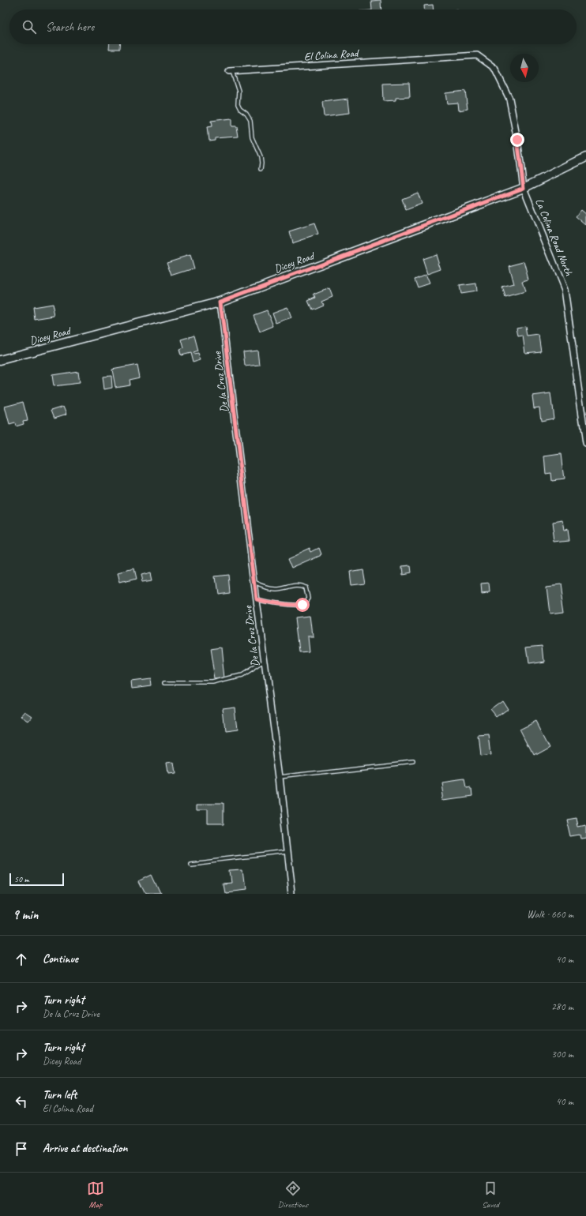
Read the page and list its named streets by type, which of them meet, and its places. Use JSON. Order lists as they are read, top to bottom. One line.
{"streets":{"street":["El Colina Road","La Colina Road North","Dicey Road","De la Cruz Drive"]},"crossings":[["El Colina Road","La Colina Road North"],["El Colina Road","Dicey Road"],["La Colina Road North","Dicey Road"],["Dicey Road","De la Cruz Drive"]],"scale_bar":"50 m","north":"bottom","page":{"search":"Search here","scale":"50 m","heading":["9 min","Walk · 660 m"],"list":[["Continue","40 m"],["Turn right","De la Cruz Drive","280 m"],["Turn right","Dicey Road","300 m"],["Turn left","El Colina Road","40 m"],"Arrive at destination"],"nav":["Map","Directions","Saved"]}}
